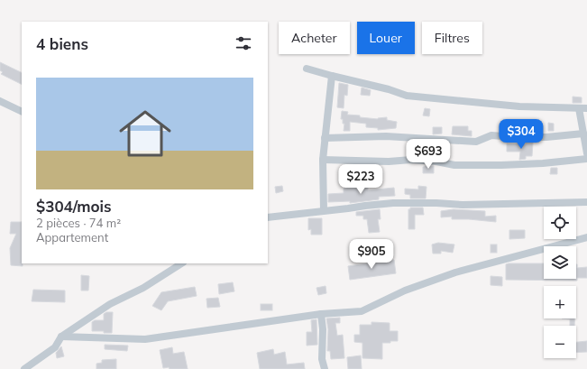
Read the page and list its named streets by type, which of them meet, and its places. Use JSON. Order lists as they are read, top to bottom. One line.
{"page":{"chip":["Acheter","Louer","Filtres"],"heading":"4 biens","list":[{"name":"$304/mois","note":"2 pièces · 74 m² · Appartement"}],"price":["$304","$693","$223","$905"],"map_buttons":["+","−"]}}
